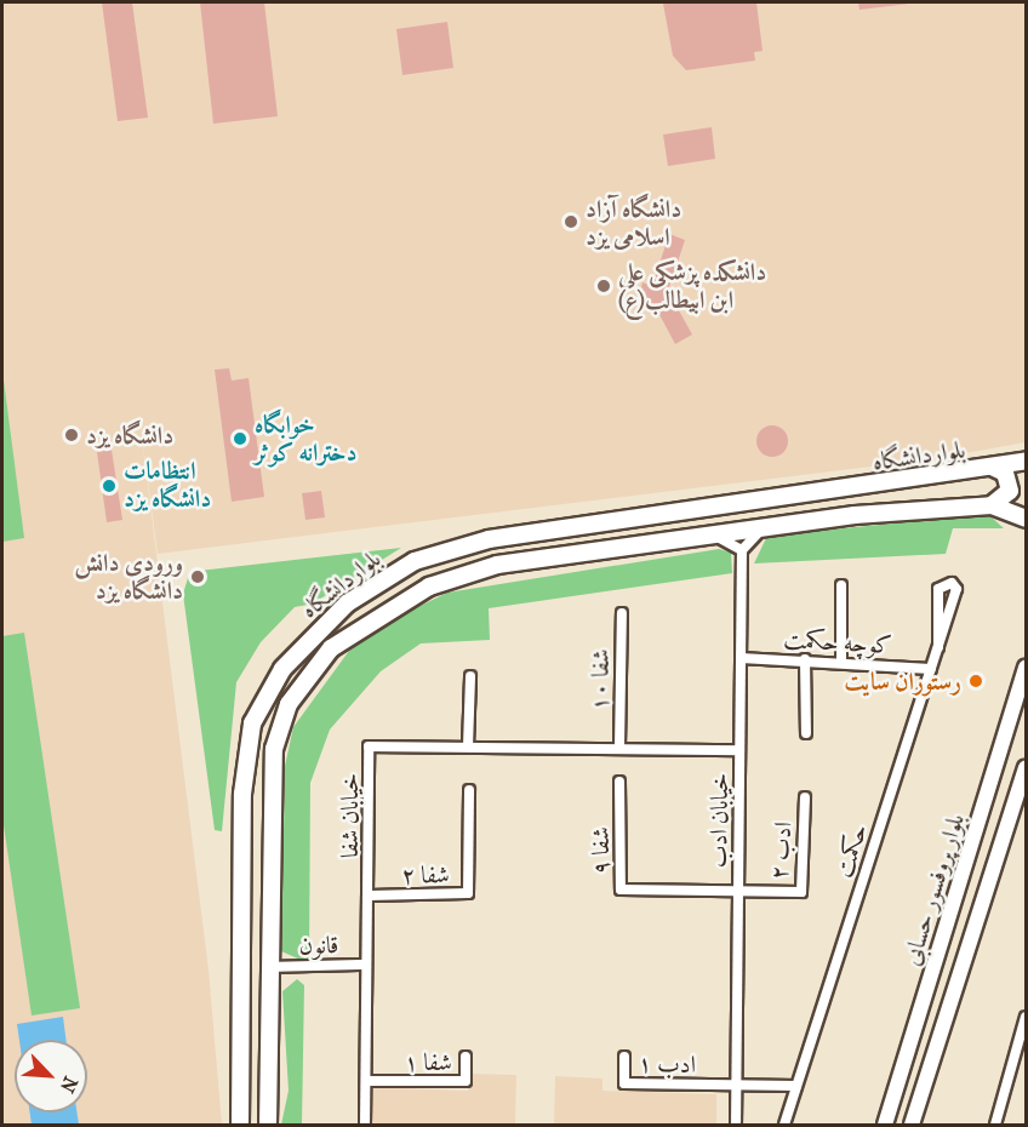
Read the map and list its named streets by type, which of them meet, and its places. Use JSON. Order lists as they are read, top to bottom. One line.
{"streets":{"main road":["بلواردانشگاه","بلوار پروفسور حسابی"],"street":["کوچه حکمت","شفا ۱۰","خیابان شفا","خیابان ادب","شفا ۹","ادب ۲","حکمت","شفا ۲","قانون","شفا ۱","ادب ۱"]},"crossings":[["بلواردانشگاه","قانون"],["کوچه حکمت","خیابان ادب"],["کوچه حکمت","حکمت"],["شفا ۱۰","خیابان شفا"],["خیابان شفا","خیابان ادب"],["خیابان شفا","شفا ۲"],["خیابان شفا","قانون"],["خیابان شفا","شفا ۱"],["خیابان ادب","شفا ۹"],["خیابان ادب","ادب ۲"],["خیابان ادب","ادب ۱"],["شفا ۹","ادب ۲"]],"places":["دانشگاه آزاد اسلامی یزد","دانشکده پزشکی علی ابن ابیطالب(ع)","دانشگاه یزد","خوابگاه دخترانه کوثر","انتظامات دانشگاه یزد","ورودی دانش دانشگاه یزد","رستوران سایت"],"north":"bottom right"}
